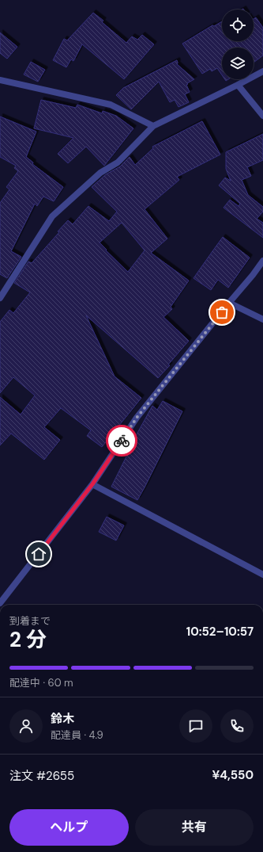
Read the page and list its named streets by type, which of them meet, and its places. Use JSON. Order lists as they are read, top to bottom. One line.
{"page":{"heading":["2 分","到着まで","10:52–10:57"],"panel":["鈴木","配達員 · 4.9","注文 #2655","¥4,550"],"bar":"配達中 · 60 m","buttons":["ヘルプ","共有"]}}
